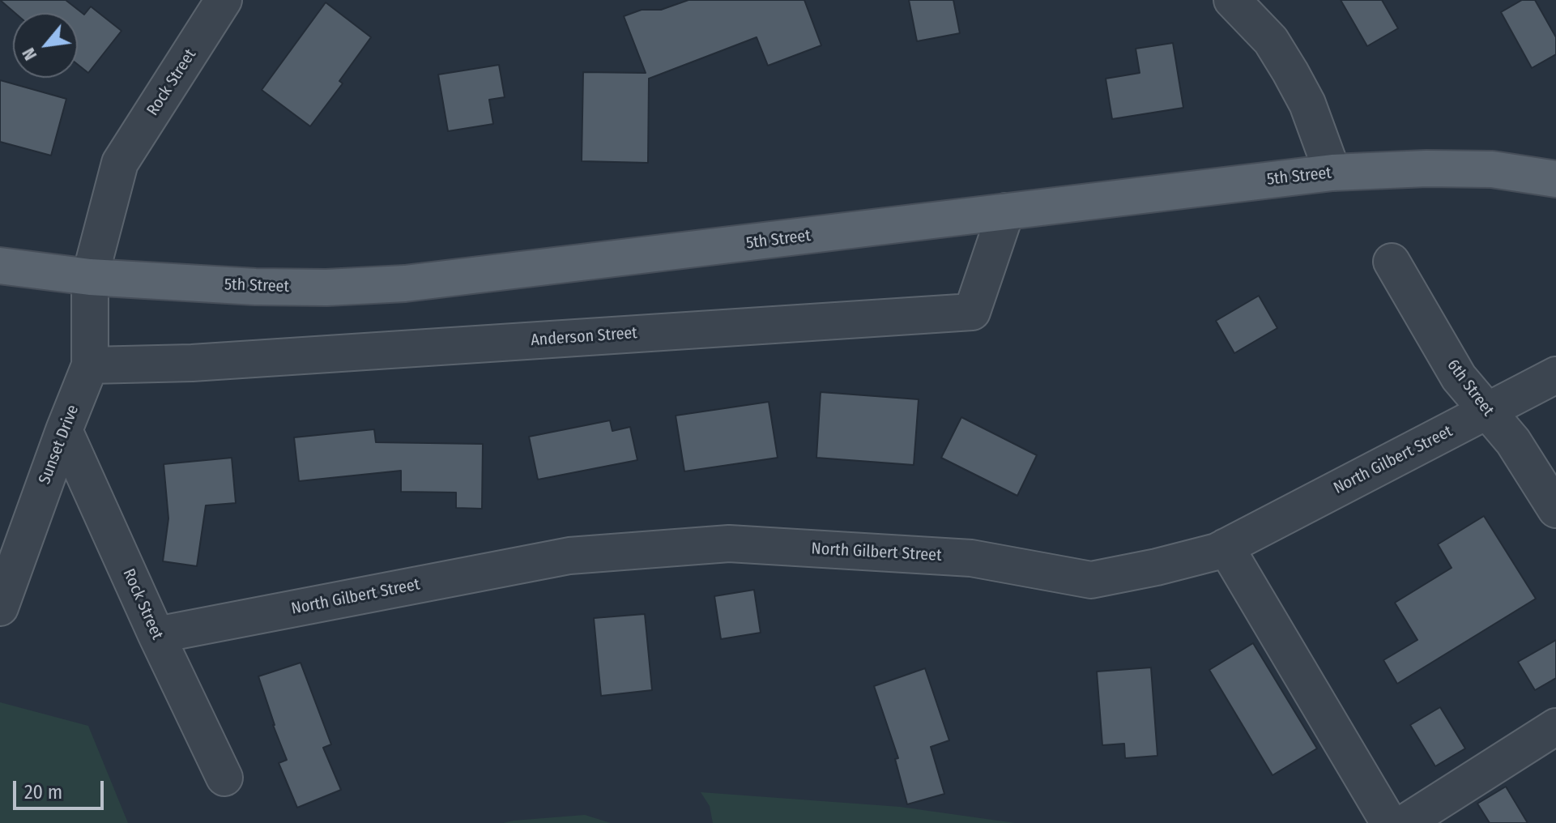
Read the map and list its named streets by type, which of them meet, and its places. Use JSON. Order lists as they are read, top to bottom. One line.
{"streets":{"main road":["5th Street"],"street":["Rock Street","Anderson Street","6th Street","Sunset Drive","North Gilbert Street"]},"crossings":[["Rock Street","5th Street"],["Rock Street","Sunset Drive"],["Rock Street","North Gilbert Street"],["5th Street","Anderson Street"],["5th Street","Sunset Drive"],["Anderson Street","Sunset Drive"],["6th Street","North Gilbert Street"]],"scale_bar":"20 m","north":"bottom left"}
